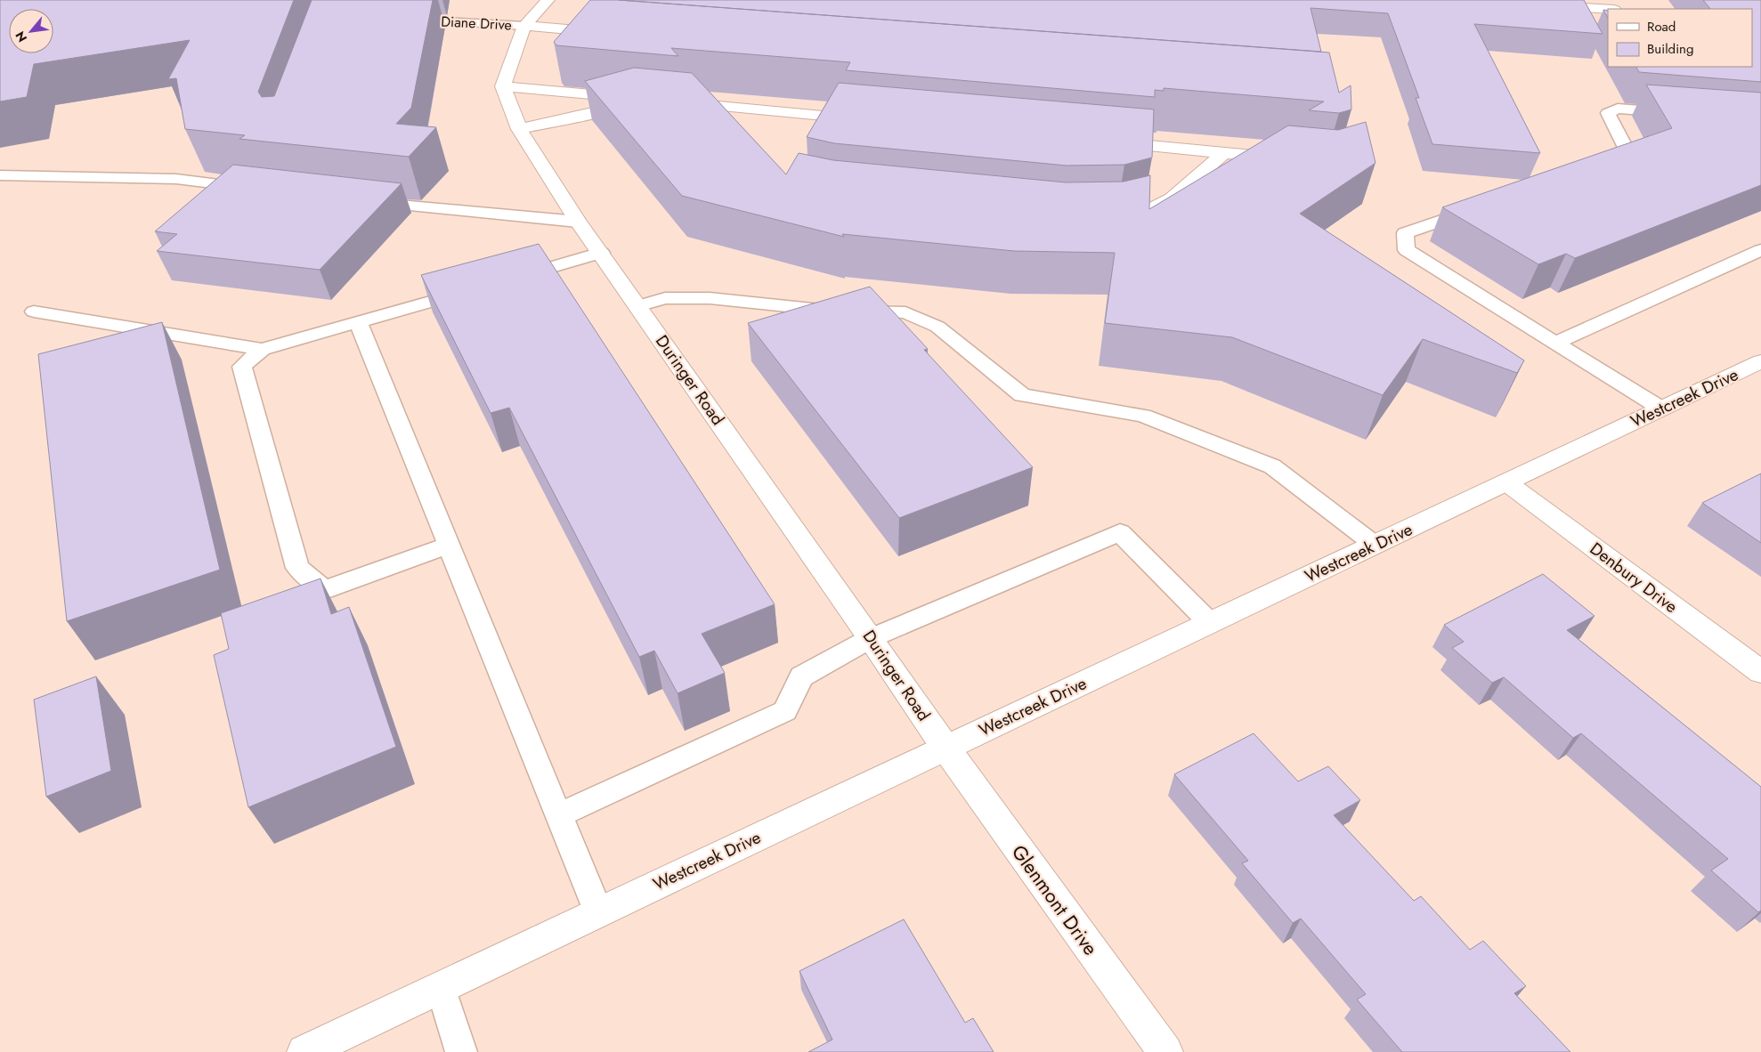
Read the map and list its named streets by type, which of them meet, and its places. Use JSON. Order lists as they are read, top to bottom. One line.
{"streets":{"street":["Duringer Road","Westcreek Drive","Denbury Drive","Glenmont Drive"],"lane":["Diane Drive"]},"crossings":[["Duringer Road","Westcreek Drive"],["Duringer Road","Glenmont Drive"],["Westcreek Drive","Denbury Drive"],["Westcreek Drive","Glenmont Drive"]],"legend":["Road","Building"],"north":"bottom left"}
